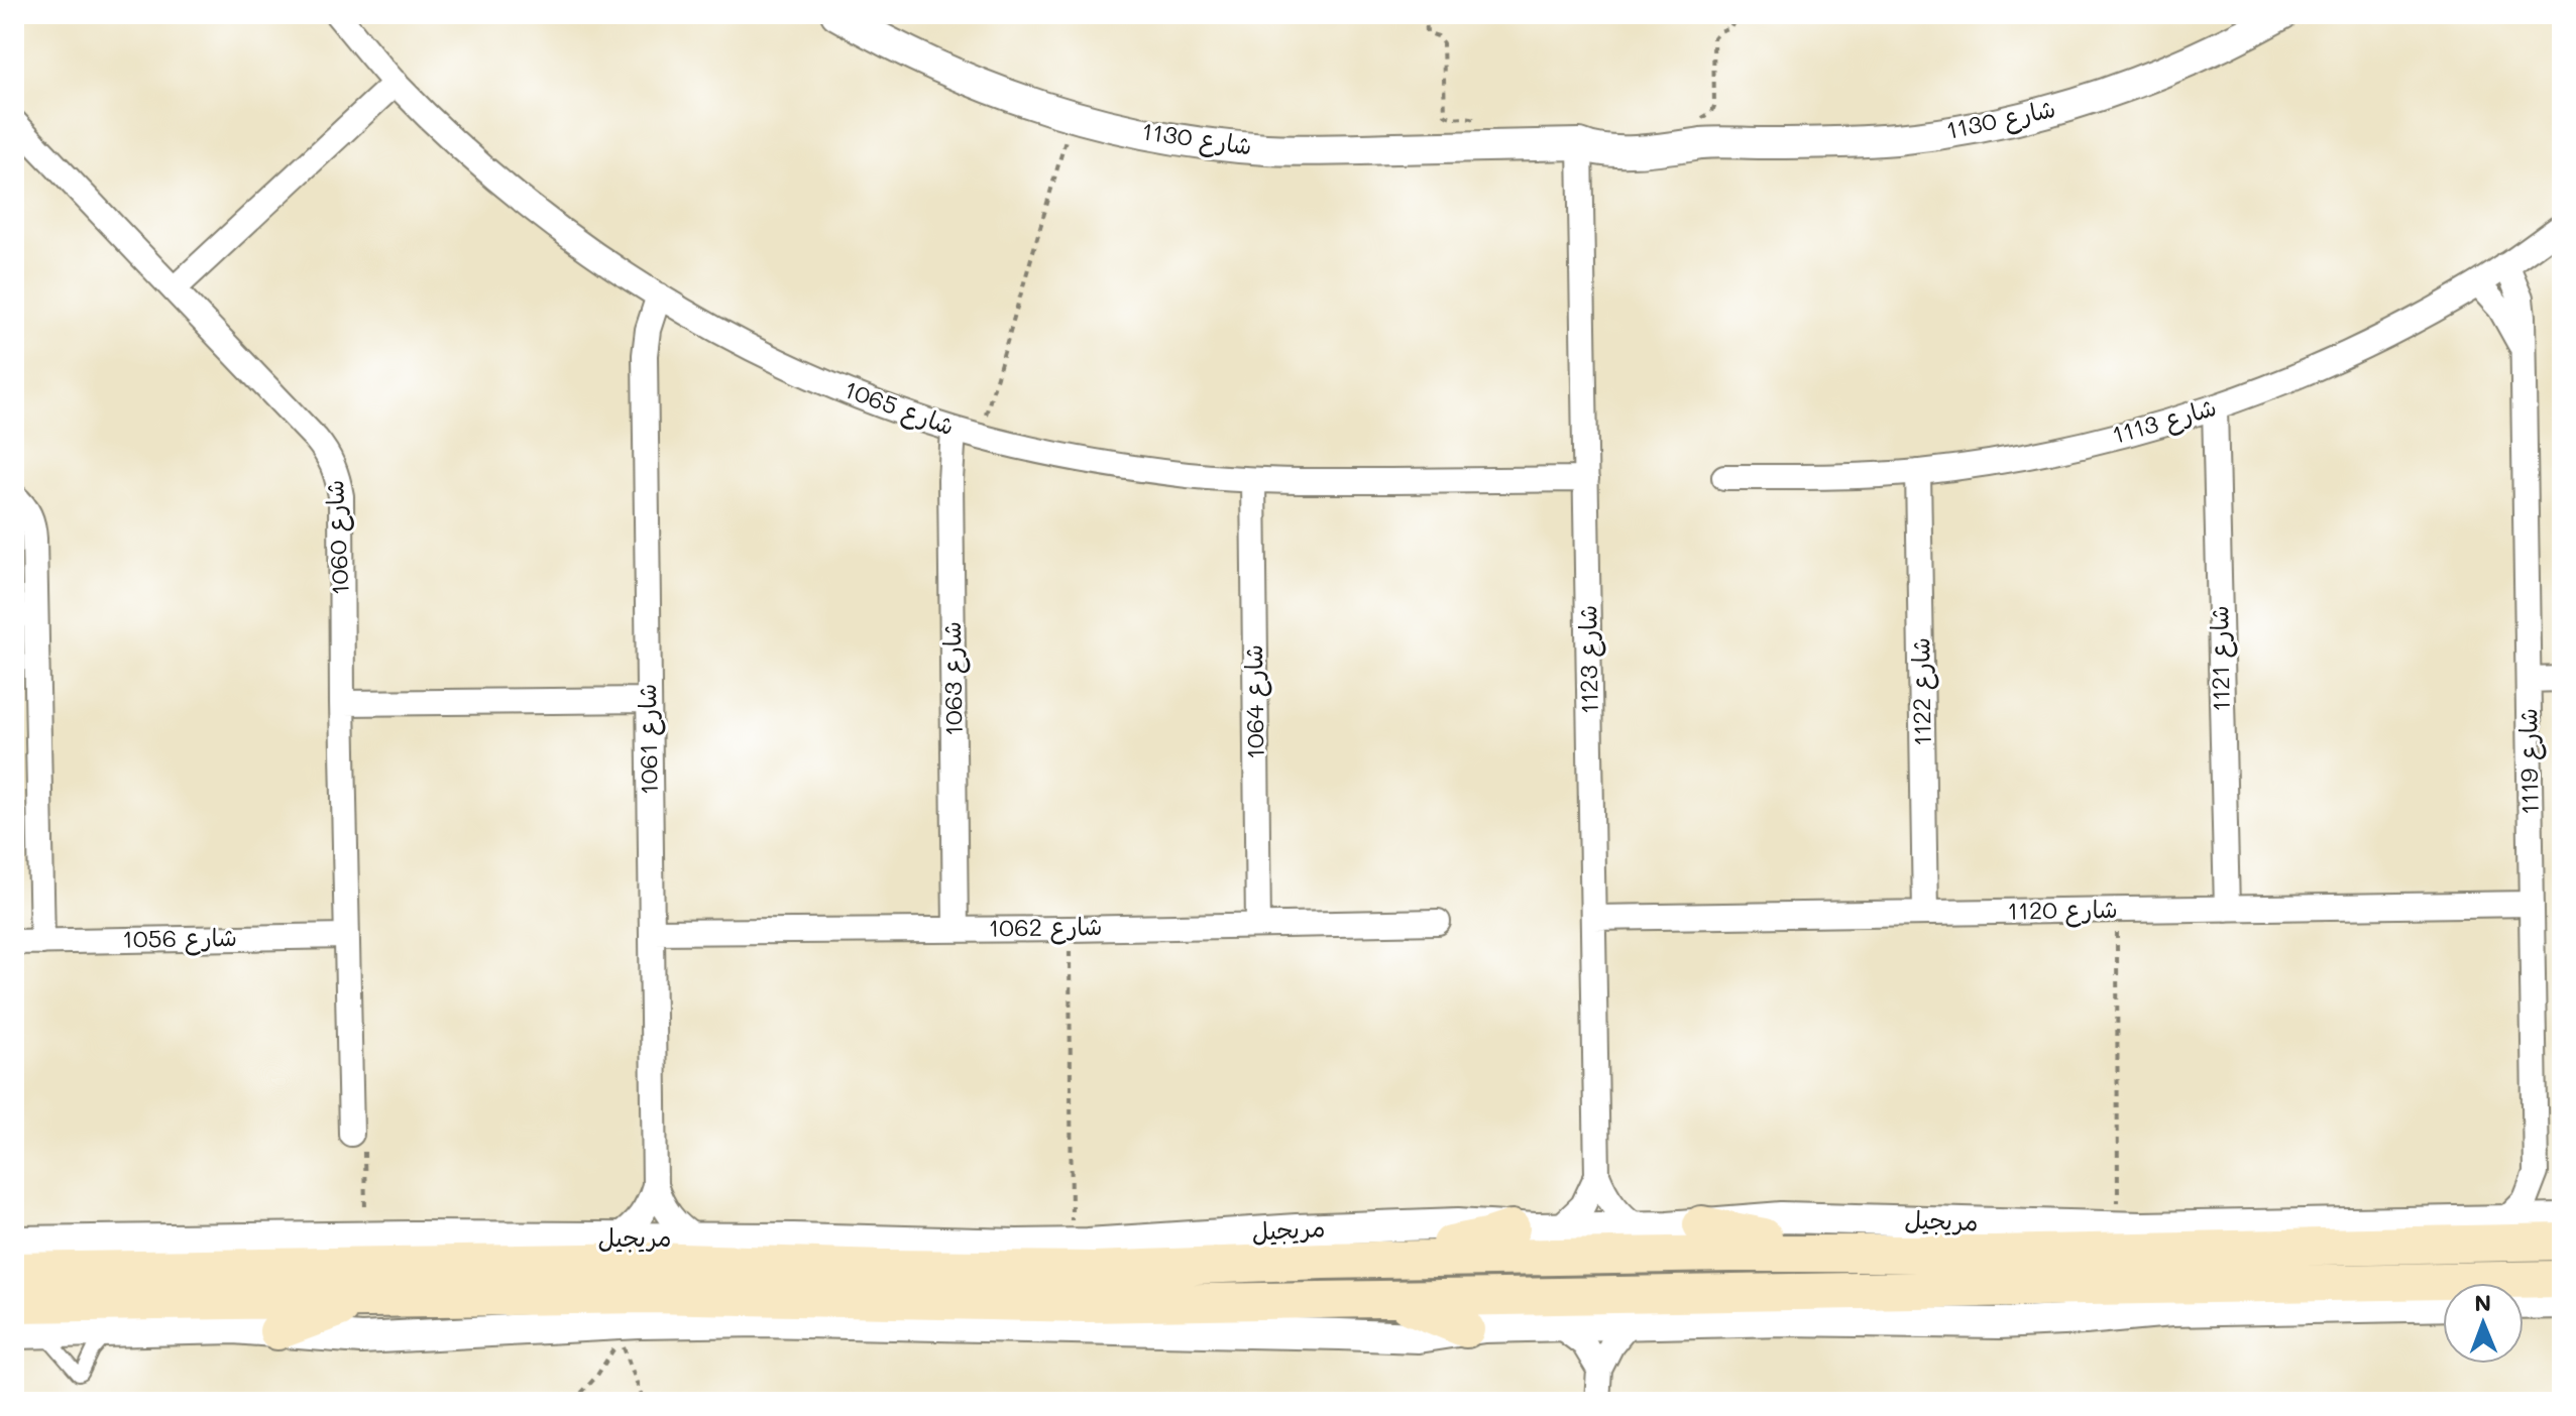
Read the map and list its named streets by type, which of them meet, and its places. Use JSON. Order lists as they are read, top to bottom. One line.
{"streets":{"main road":["مريجيل"],"street":["شارع 1130","شارع 1065","شارع 1113","شارع 1060","شارع 1121","شارع 1123","شارع 1063","شارع 1122","شارع 1064","شارع 1061","شارع 1119","شارع 1120","شارع 1062","شارع 1056"]},"crossings":[["شارع 1130","شارع 1123"],["شارع 1065","شارع 1123"],["شارع 1065","شارع 1063"],["شارع 1065","شارع 1064"],["شارع 1065","شارع 1061"],["شارع 1113","شارع 1121"],["شارع 1113","شارع 1122"],["شارع 1113","شارع 1119"],["شارع 1060","شارع 1056"],["شارع 1121","شارع 1120"],["شارع 1123","شارع 1120"],["شارع 1123","مريجيل"],["شارع 1063","شارع 1062"],["شارع 1122","شارع 1120"],["شارع 1064","شارع 1062"],["شارع 1061","شارع 1062"],["شارع 1061","مريجيل"],["شارع 1119","شارع 1120"],["شارع 1119","مريجيل"]],"north":"top"}
